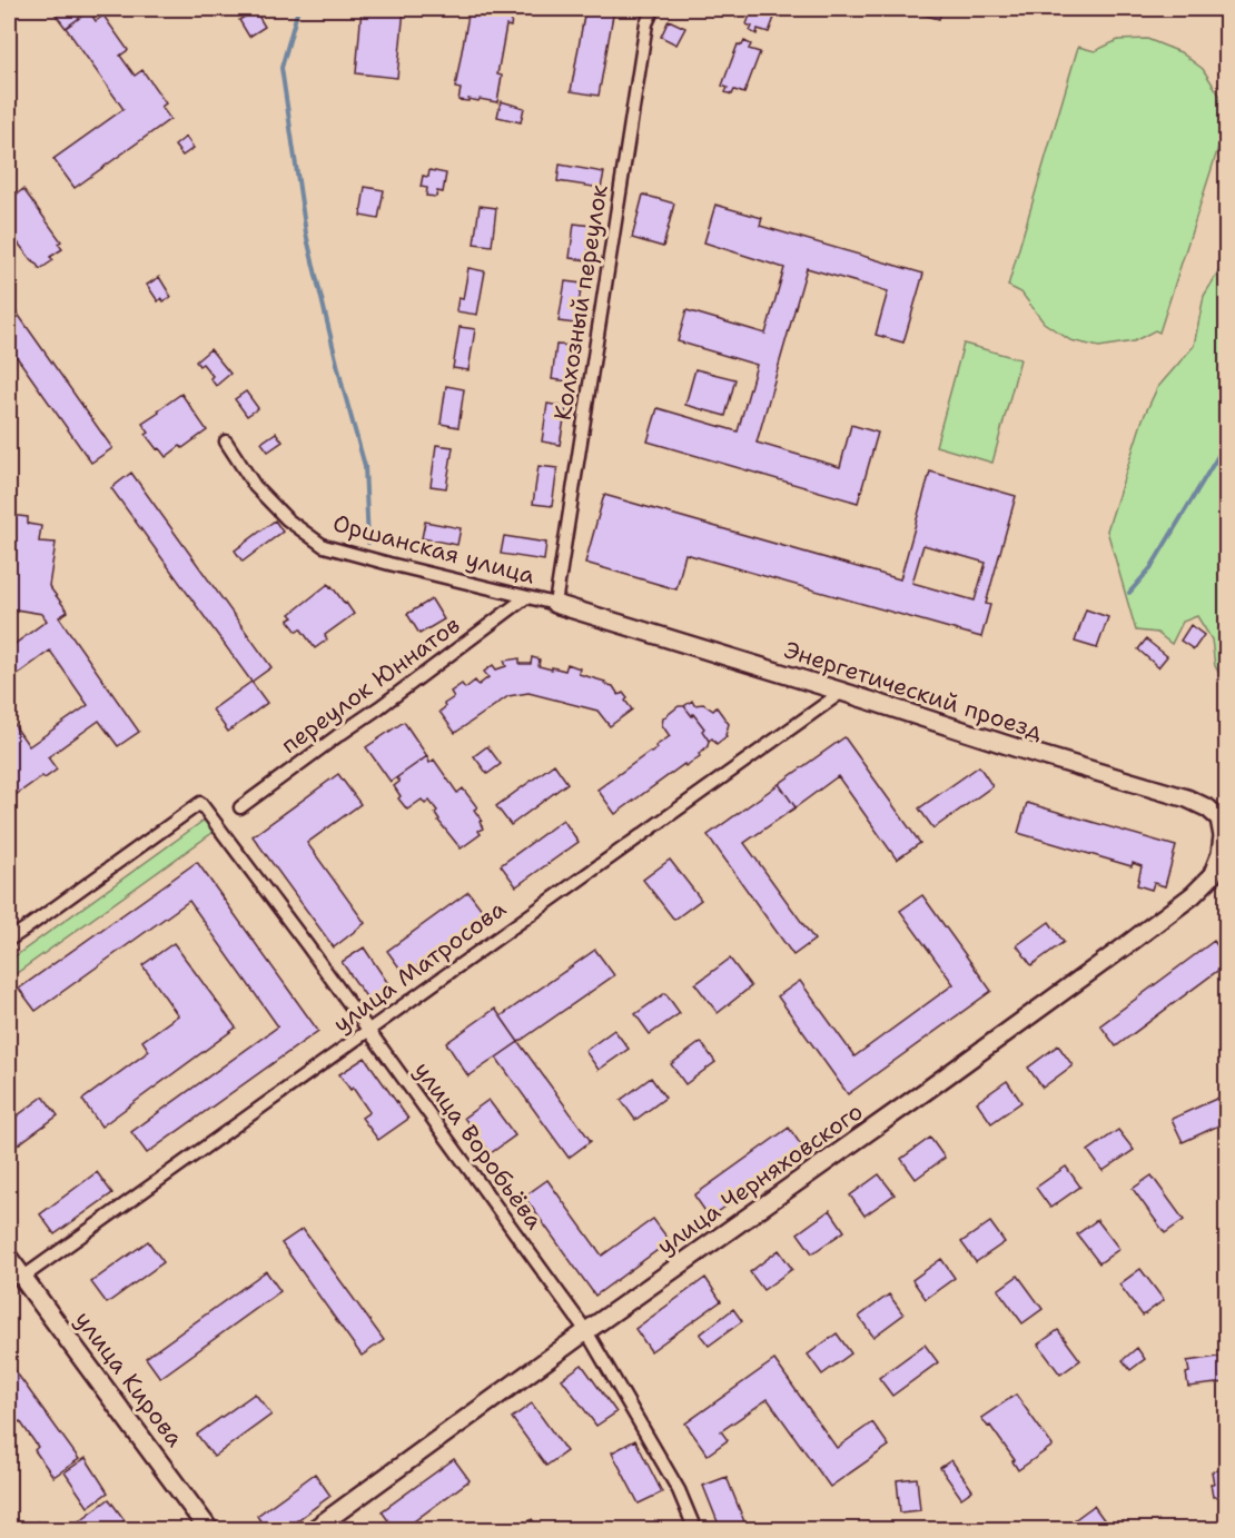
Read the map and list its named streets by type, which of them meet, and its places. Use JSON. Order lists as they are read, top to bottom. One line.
{"streets":{"main road":["улица Кирова"],"street":["Колхозный переулок","Оршанская улица","переулок Юннатов","Энергетический проезд","улица Матросова","улица Воробьёва","улица Черняховского"]},"crossings":[["Колхозный переулок","Оршанская улица"],["Колхозный переулок","Энергетический проезд"],["Оршанская улица","переулок Юннатов"],["Оршанская улица","Энергетический проезд"],["Энергетический проезд","улица Матросова"],["Энергетический проезд","улица Черняховского"],["улица Матросова","улица Воробьёва"],["улица Матросова","улица Кирова"],["улица Воробьёва","улица Черняховского"]]}
